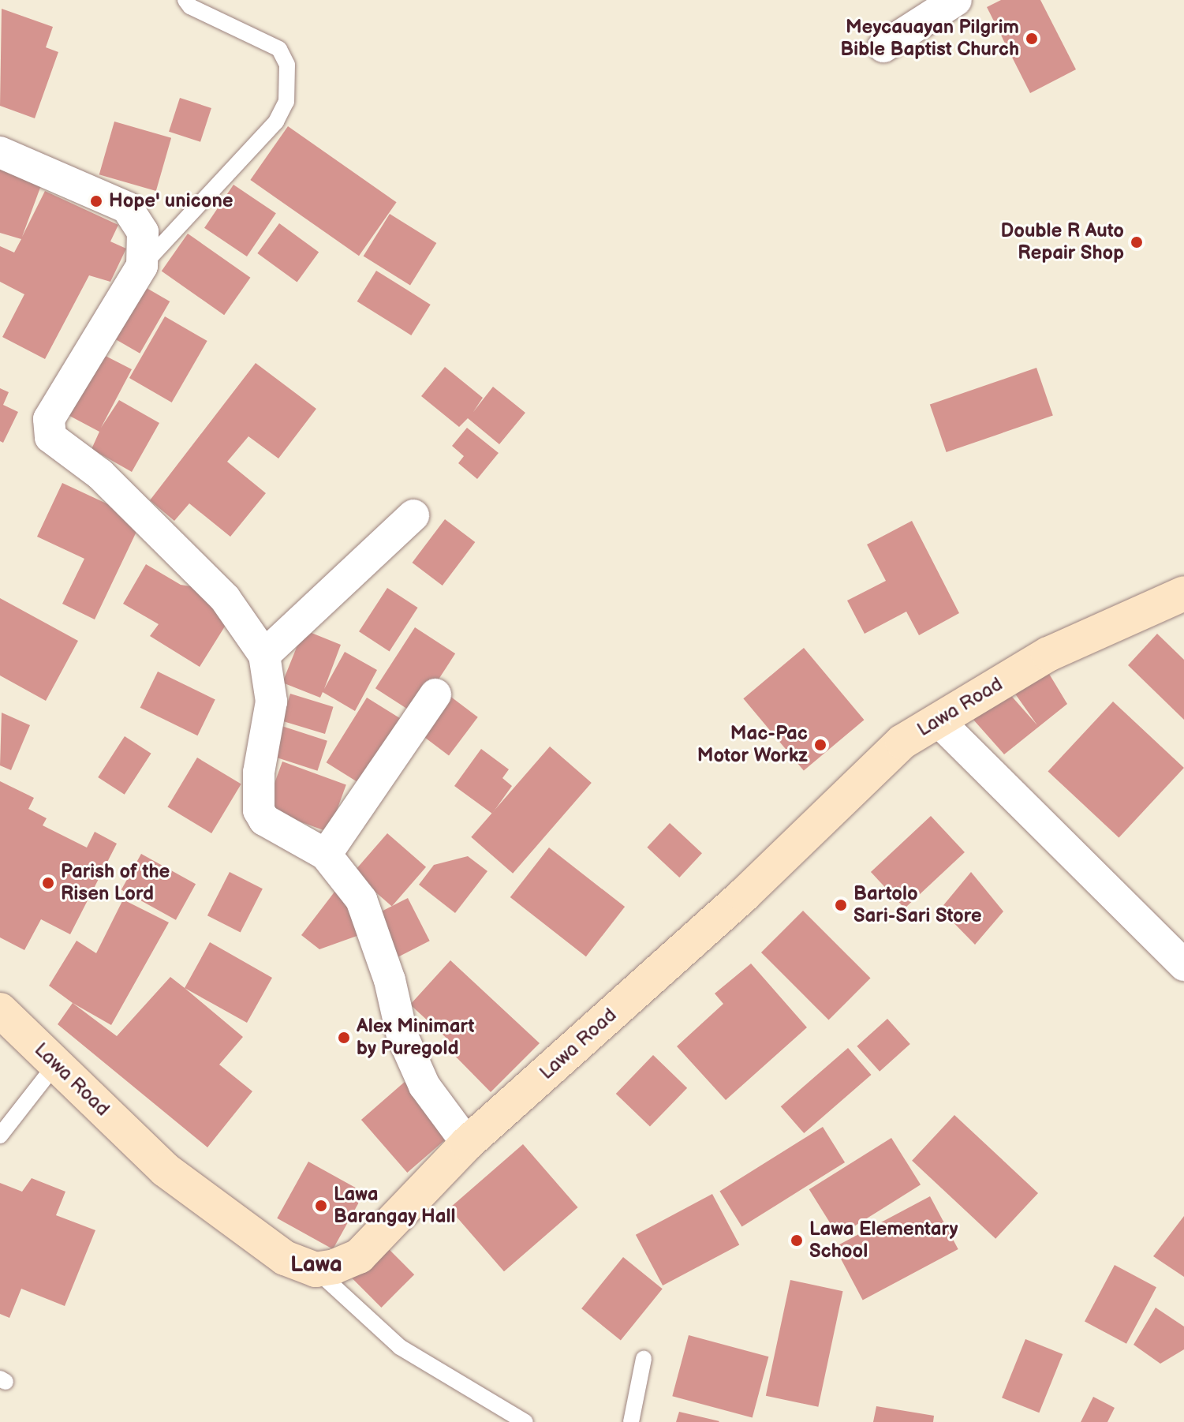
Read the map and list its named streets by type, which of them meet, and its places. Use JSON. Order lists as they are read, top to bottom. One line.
{"streets":{"street":["Lawa Road"]},"districts":["Lawa"],"places":["Meycauayan Pilgrim Bible Baptist Church","Hope' unicone","Double R Auto Repair Shop","Mac-Pac Motor Workz","Parish of the Risen Lord","Bartolo Sari-Sari Store","Alex Minimart by Puregold","Lawa Barangay Hall","Lawa Elementary School"]}
